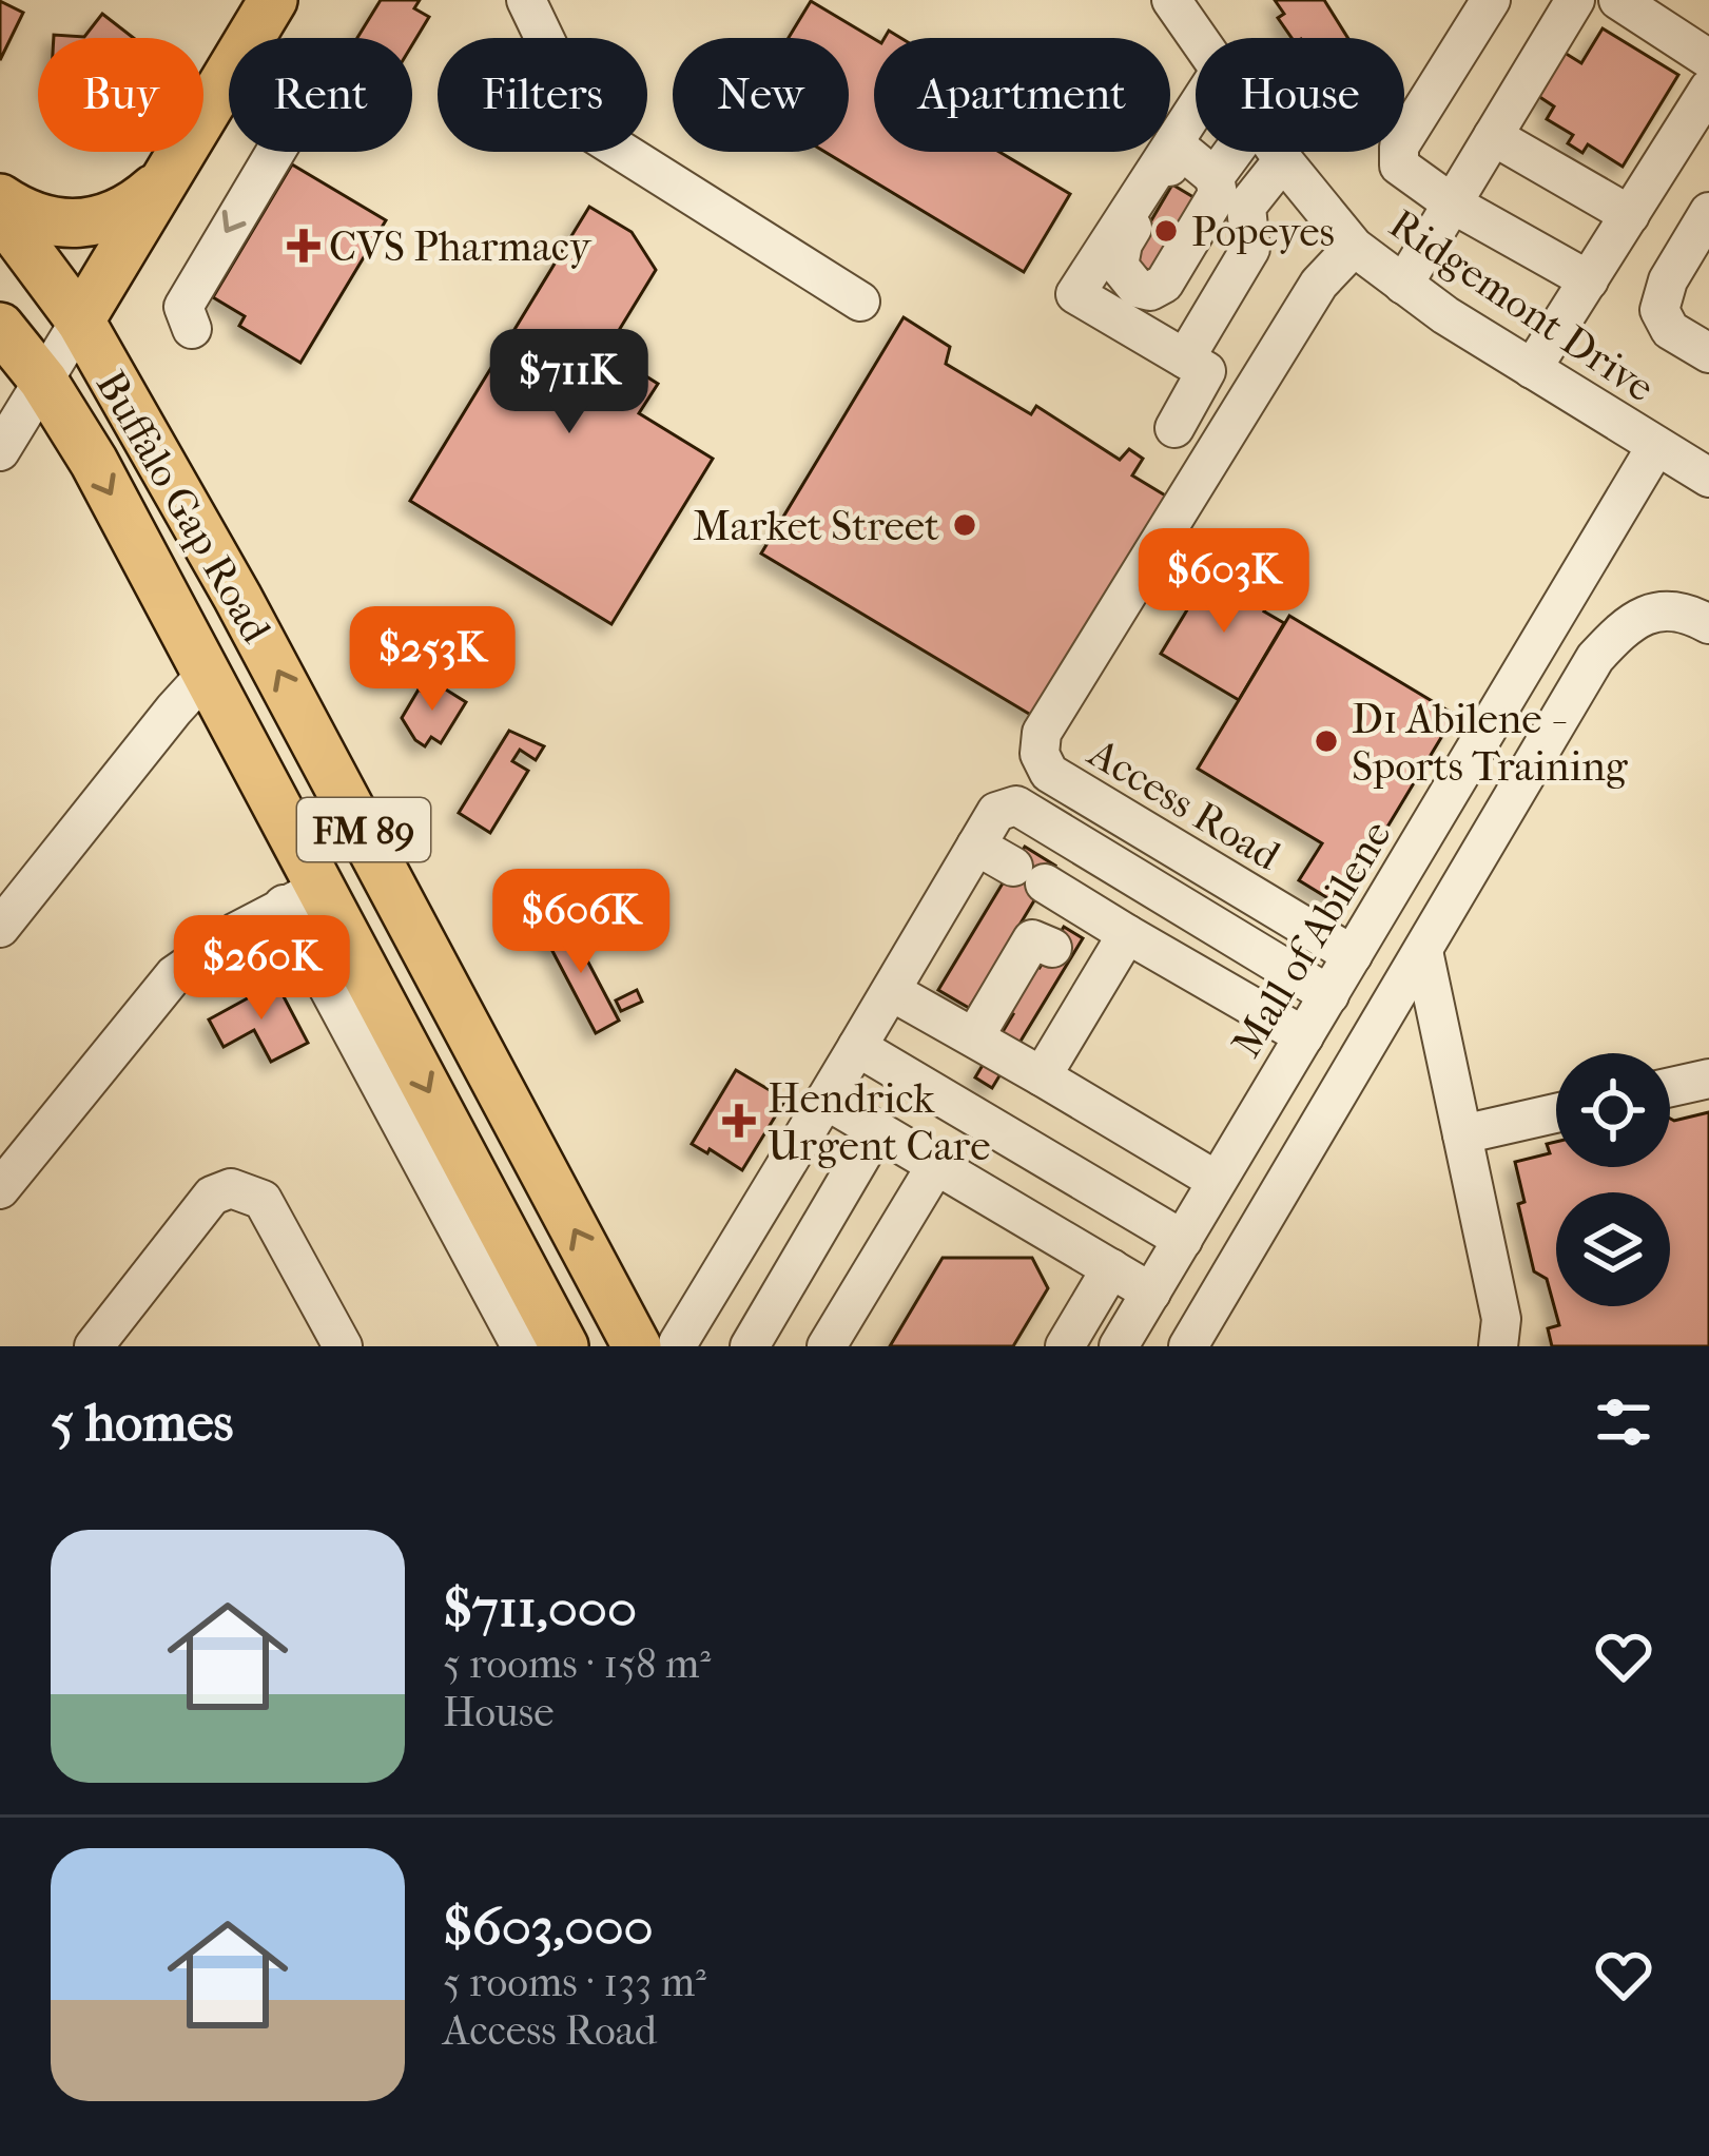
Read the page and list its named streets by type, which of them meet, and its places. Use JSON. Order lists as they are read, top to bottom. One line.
{"streets":{"main road":["Buffalo Gap Road","FM 89"],"street":["Ridgemont Drive","Access Road","Mall of Abilene"]},"crossings":[["Ridgemont Drive","Access Road"],["Ridgemont Drive","Mall of Abilene"],["Access Road","Mall of Abilene"]],"places":{"other":["Popeyes","Market Street","D1 Abilene - Sports Training"],"health":["CVS Pharmacy","Hendrick Urgent Care"]},"page":{"chip":["Buy","Rent","Filters","New","Apartment","House"],"price":["$711K","$603K","$253K","$606K","$260K"],"heading":"5 homes","list":[{"name":"$711,000","note":"5 rooms · 158 m² · House"},{"name":"$603,000","note":"5 rooms · 133 m² · Access Road"}]}}
